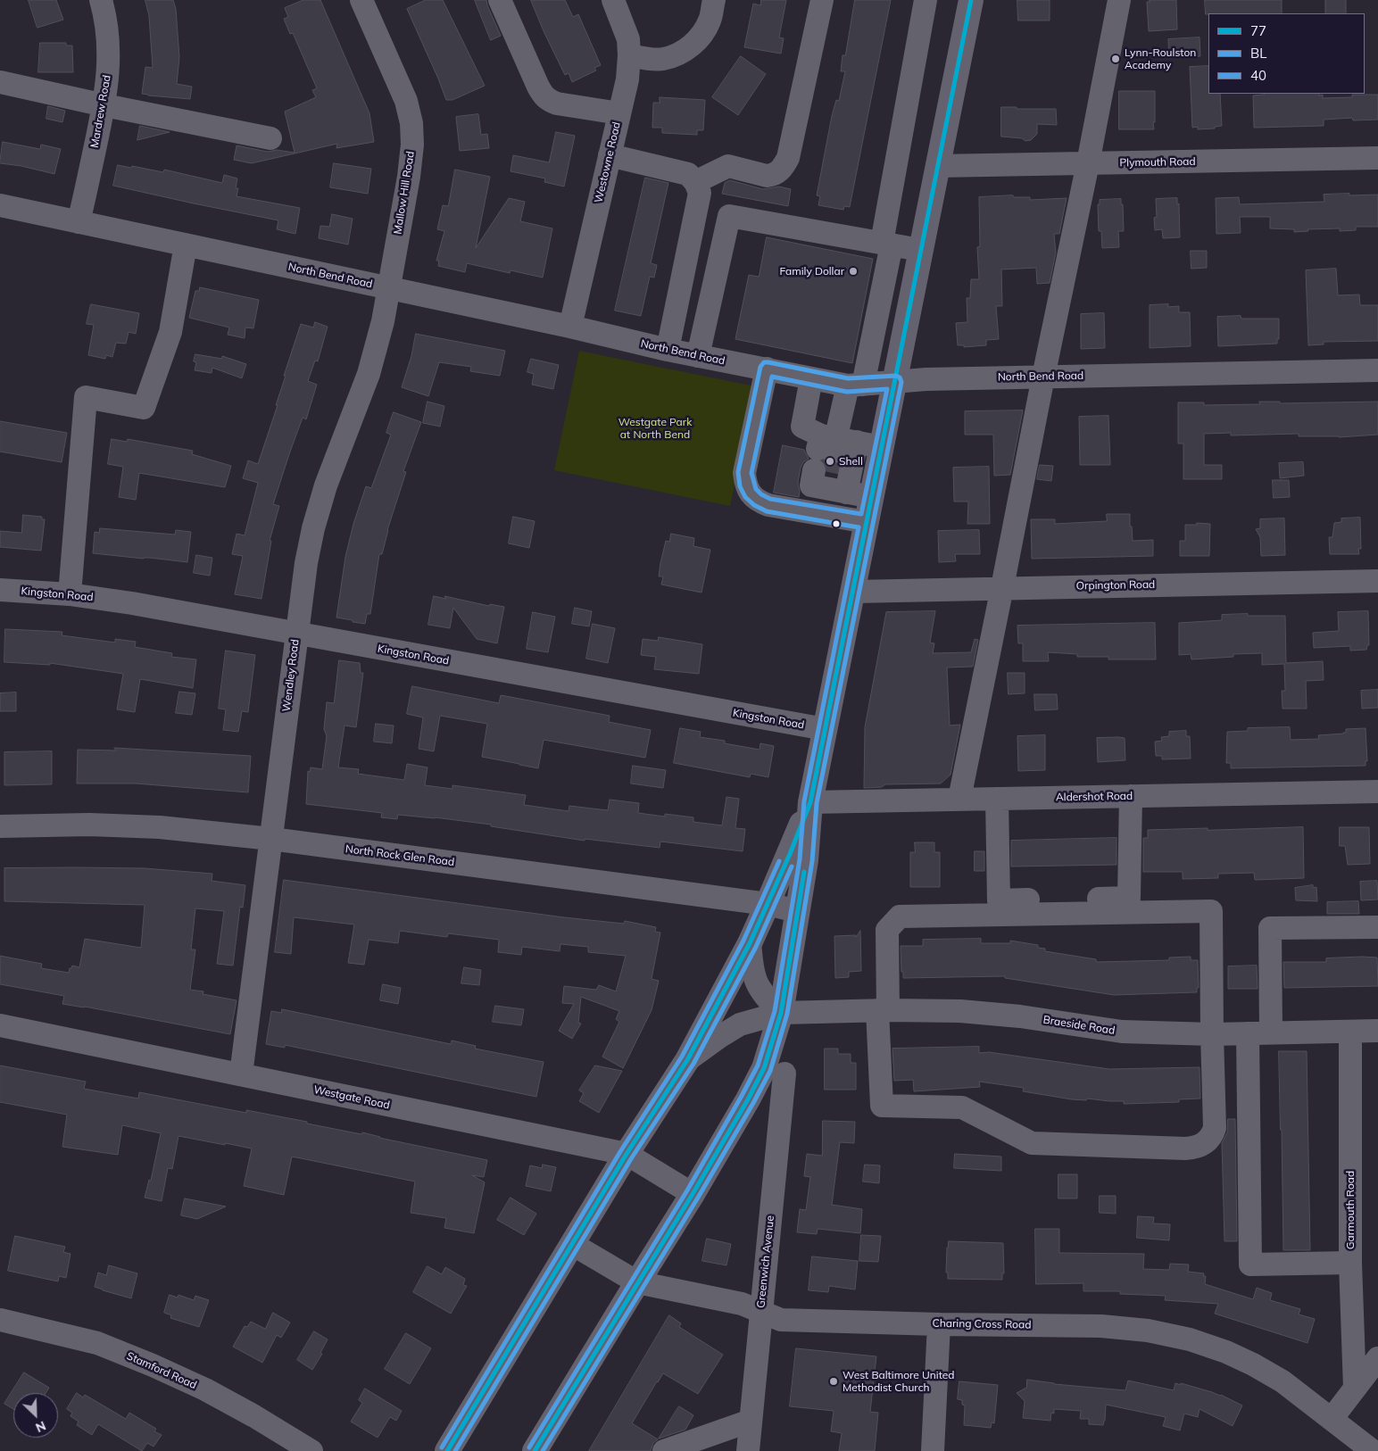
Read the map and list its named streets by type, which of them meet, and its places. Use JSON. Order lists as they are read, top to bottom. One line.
{"streets":{"street":["Mardrew Road","Westowne Road","Plymouth Road","Mallow Hill Road","North Bend Road","Orpington Road","Kingston Road","Wendley Road","Aldershot Road","North Rock Glen Road","Braeside Road","Westgate Road","Garmouth Road","Greenwich Avenue","Charing Cross Road","Stamford Road"]},"crossings":[["Mardrew Road","North Bend Road"],["Westowne Road","North Bend Road"],["Mallow Hill Road","North Bend Road"],["Mallow Hill Road","Wendley Road"],["North Bend Road","Wendley Road"],["Kingston Road","Wendley Road"],["Wendley Road","North Rock Glen Road"],["Wendley Road","Westgate Road"],["Braeside Road","Garmouth Road"],["Greenwich Avenue","Charing Cross Road"]],"parks":["Westgate Park at North Bend"],"places":["Lynn-Roulston Academy","Family Dollar","Shell","West Baltimore United Methodist Church"],"lines":["transit line 77","transit line BL","transit line 40"],"legend":["77","BL","40"],"north":"bottom right"}
